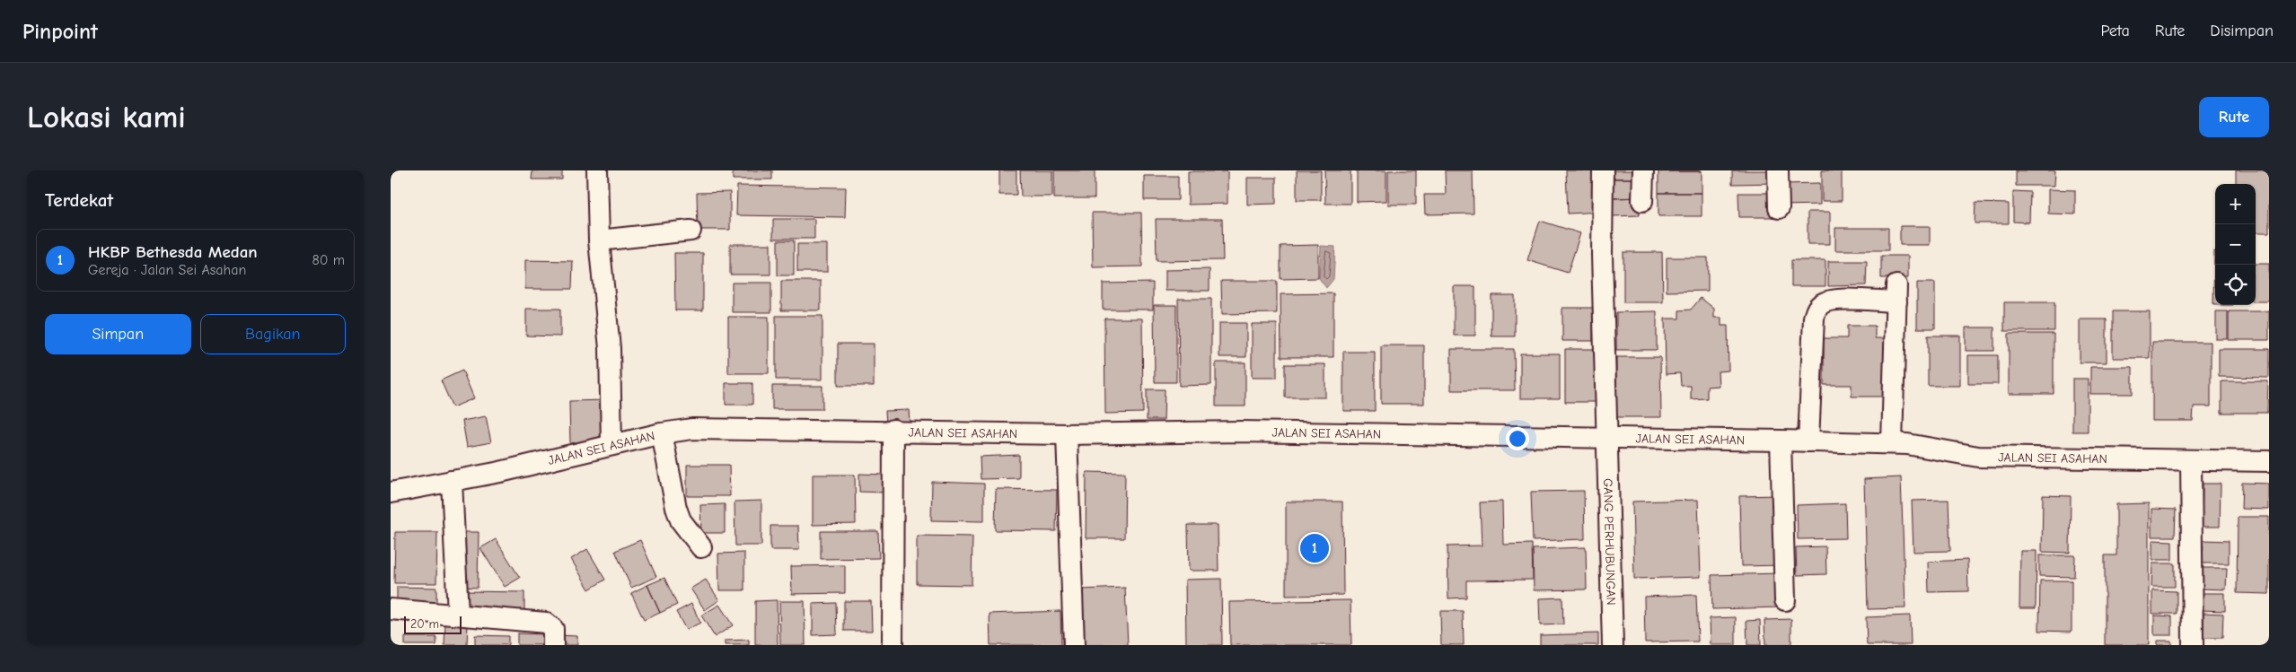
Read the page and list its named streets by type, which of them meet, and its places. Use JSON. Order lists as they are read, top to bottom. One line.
{"streets":{"street":["JALAN SEI ASAHAN","GANG PERHUBUNGAN"]},"crossings":[["JALAN SEI ASAHAN","GANG PERHUBUNGAN"]],"scale_bar":"20 m","page":{"header":"Pinpoint","nav":["Peta","Rute","Disimpan"],"buttons":["Rute",["Simpan","Bagikan"]],"title":"Lokasi kami","heading":"Terdekat","map_buttons":["+","−"],"list":[{"mark":"1","name":"HKBP Bethesda Medan","note":"Gereja · Jalan Sei Asahan","value":"80 m"}],"pins":"1","scale":"20 m"}}
